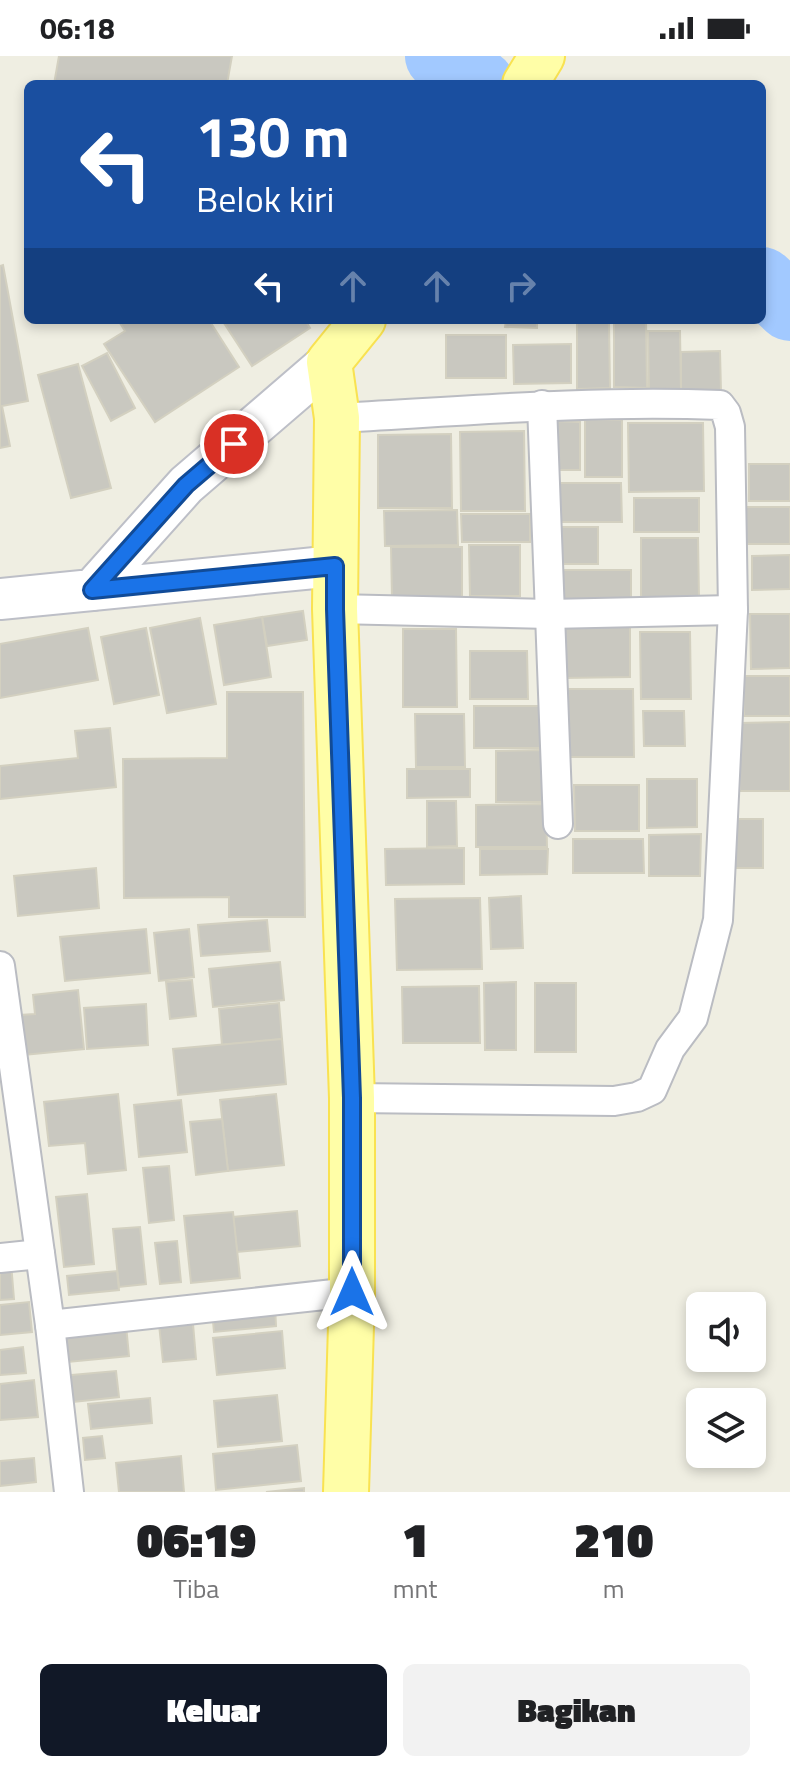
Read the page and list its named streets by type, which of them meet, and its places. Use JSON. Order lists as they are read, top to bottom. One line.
{"page":{"status":"06:18","turn":["130 m","Belok kiri"],"eta":["06:19","Tiba","1","mnt","210","m"],"buttons":["Keluar","Bagikan"]}}
